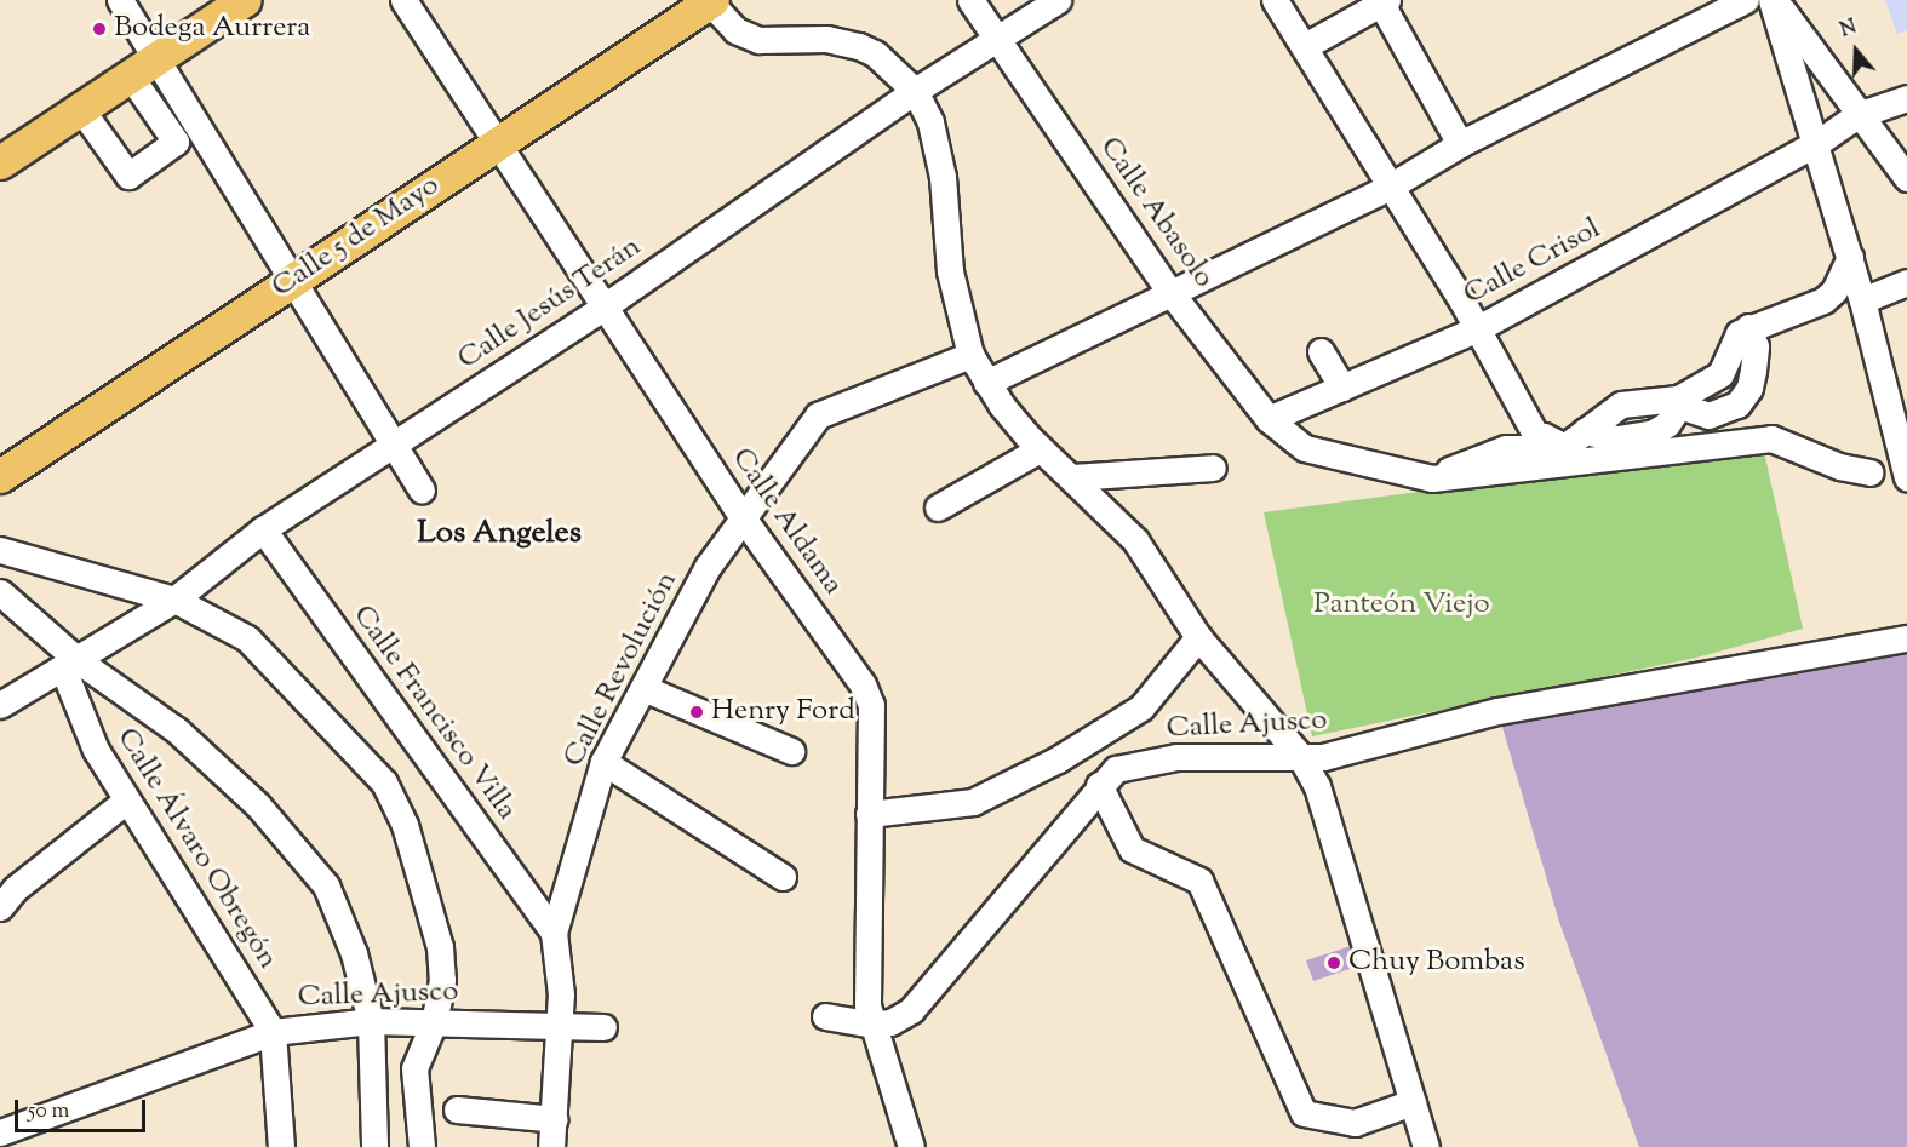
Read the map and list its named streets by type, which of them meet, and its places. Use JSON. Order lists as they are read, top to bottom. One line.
{"streets":{"main road":["Calle 5 de Mayo"],"street":["Calle Abasolo","Calle Crisol","Calle Jesús Terán","Calle Aldama","Calle Revolución","Calle Francisco Villa","Calle Ajusco","Calle Álvaro Obregón"]},"crossings":[["Calle Abasolo","Calle Crisol"],["Calle Abasolo","Calle Jesús Terán"],["Calle 5 de Mayo","Calle Aldama"],["Calle Jesús Terán","Calle Aldama"],["Calle Jesús Terán","Calle Francisco Villa"],["Calle Jesús Terán","Calle Álvaro Obregón"],["Calle Aldama","Calle Revolución"],["Calle Aldama","Calle Ajusco"],["Calle Revolución","Calle Francisco Villa"],["Calle Revolución","Calle Ajusco"],["Calle Ajusco","Calle Álvaro Obregón"]],"districts":["Los Angeles"],"parks":["Panteón Viejo"],"places":["Bodega Aurrera","Henry Ford","Chuy Bombas"],"scale_bar":"50 m","north":"top"}
